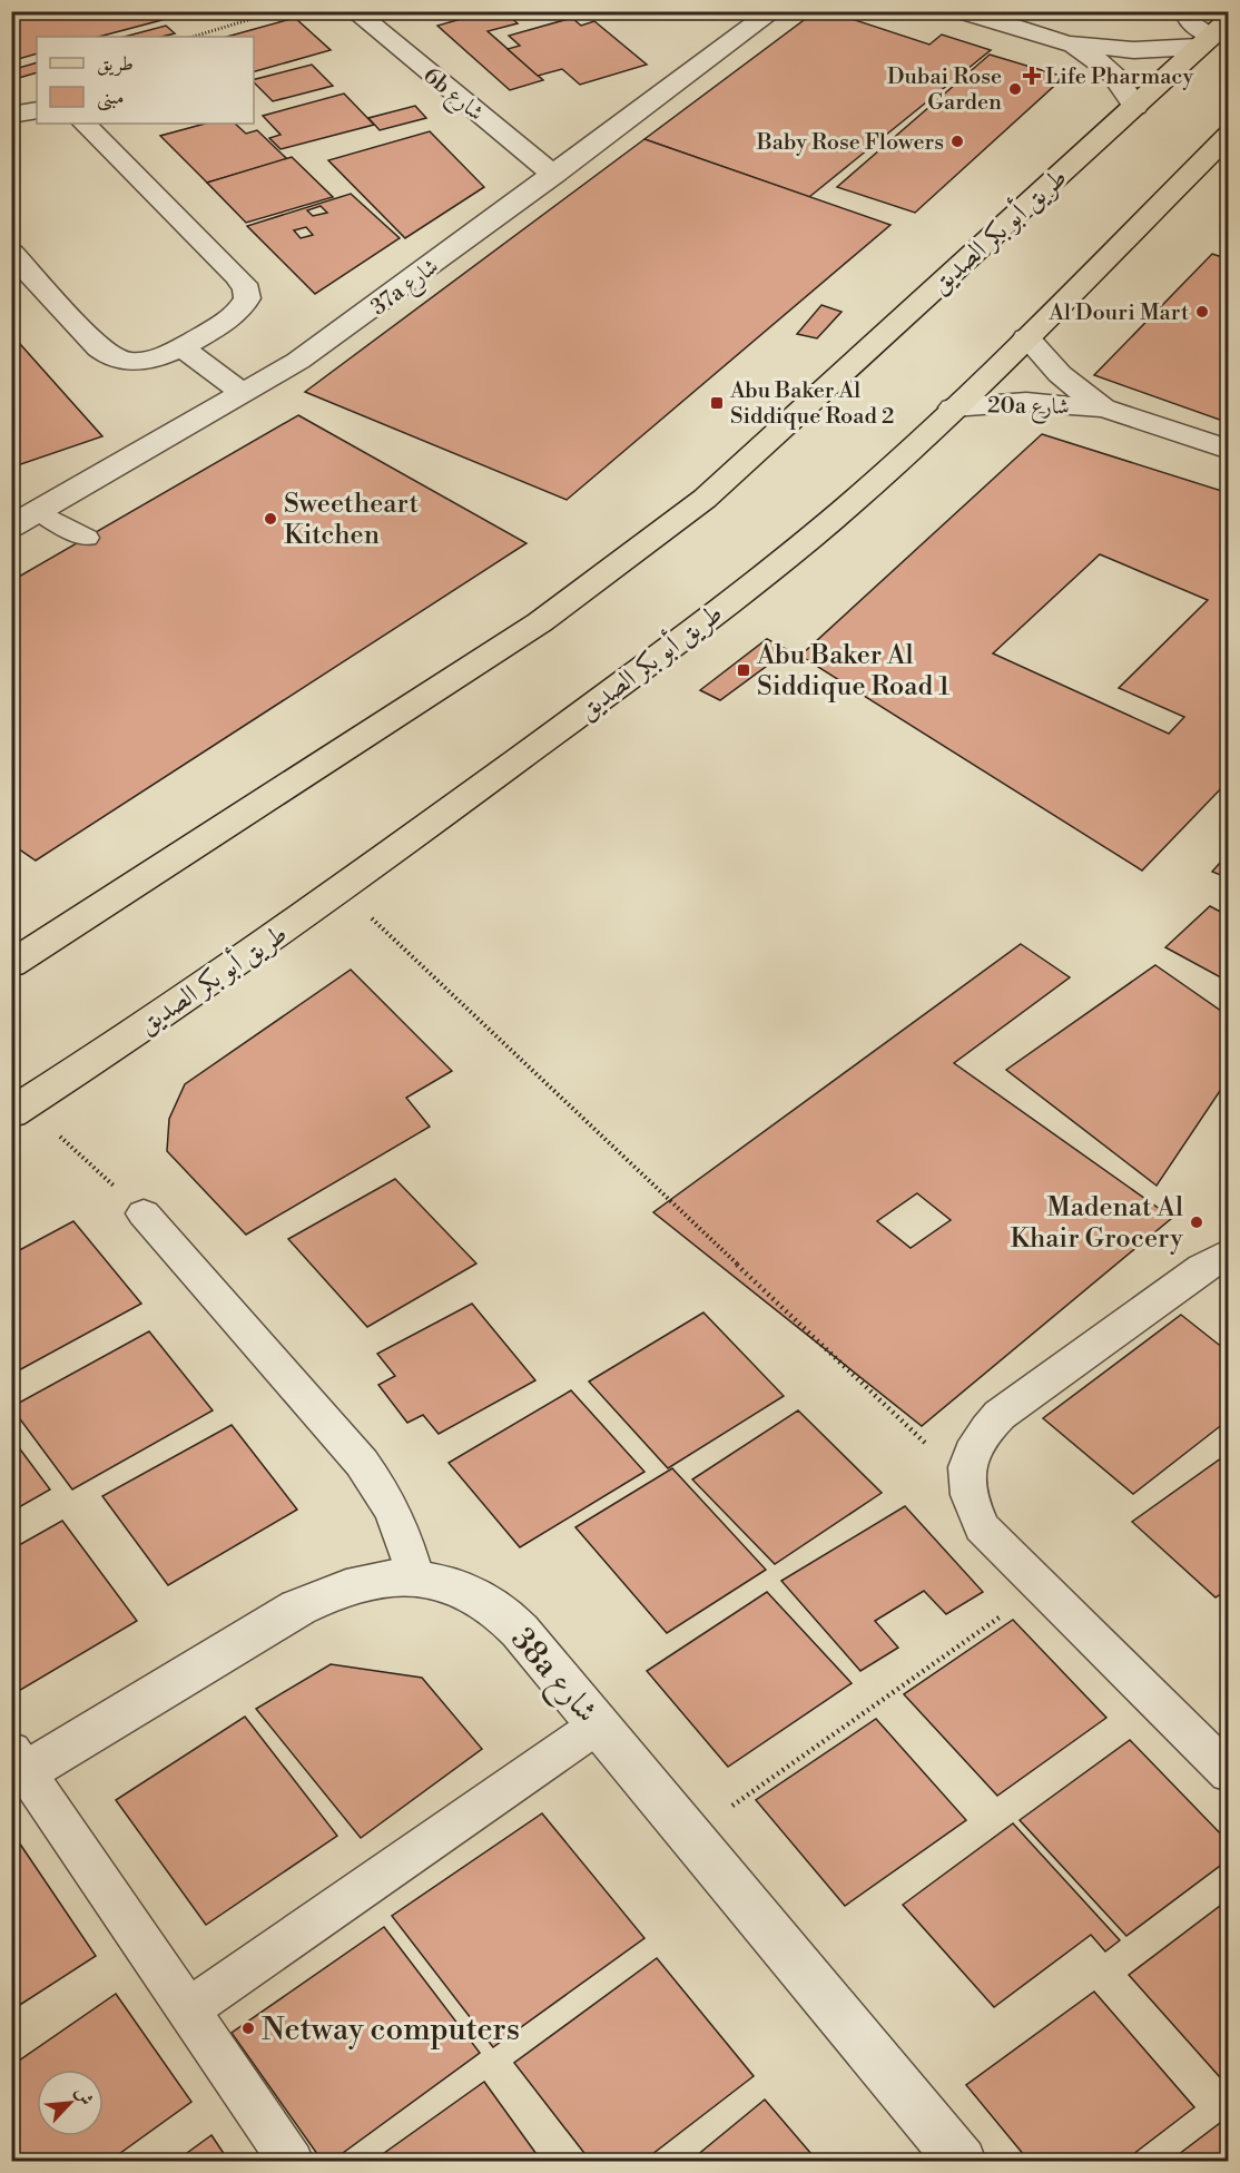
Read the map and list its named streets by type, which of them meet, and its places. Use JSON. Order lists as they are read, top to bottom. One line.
{"streets":{"main road":["طريق أبو بكر الصديق"],"street":["6b شارع","37a شارع","20a شارع","38a شارع"]},"crossings":[["6b شارع","37a شارع"],["طريق أبو بكر الصديق","20a شارع"]],"places":{"health":["Life Pharmacy"],"other":["Dubai Rose Garden","Baby Rose Flowers","Al Douri Mart","Sweetheart Kitchen","Madenat Al Khair Grocery","Netway computers"],"transit":["Abu Baker Al Siddique Road 2","Abu Baker Al Siddique Road 1"]},"legend":["طريق","مبنى"],"north":"top right"}
